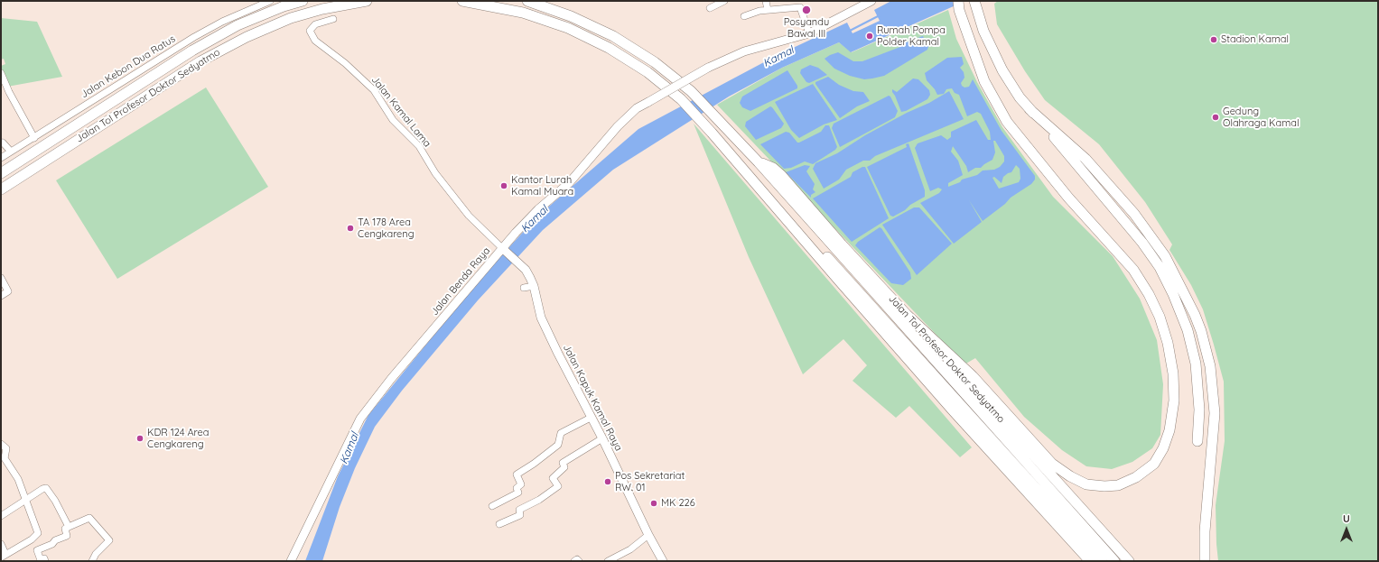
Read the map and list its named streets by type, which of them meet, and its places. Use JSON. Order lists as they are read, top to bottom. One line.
{"streets":{"highway":["Jalan Tol Profesor Doktor Sedyatmo"],"main road":["Jalan Benda Raya","Jalan Kapuk Kamal Raya"],"street":["Jalan Kebon Dua Ratus","Jalan Kamal Lama"]},"crossings":[["Jalan Kamal Lama","Jalan Benda Raya"],["Jalan Kamal Lama","Jalan Kapuk Kamal Raya"],["Jalan Benda Raya","Jalan Kapuk Kamal Raya"]],"water":["Kamal"],"places":["Posyandu Bawal III","Rumah Pompa Polder Kamal","Stadion Kamal","Gedung Olahraga Kamal","Kantor Lurah Kamal Muara","TA 178 Area Cengkareng","KDR 124 Area Cengkareng","Pos Sekretariat RW. 01","MK 226"],"north":"top"}
